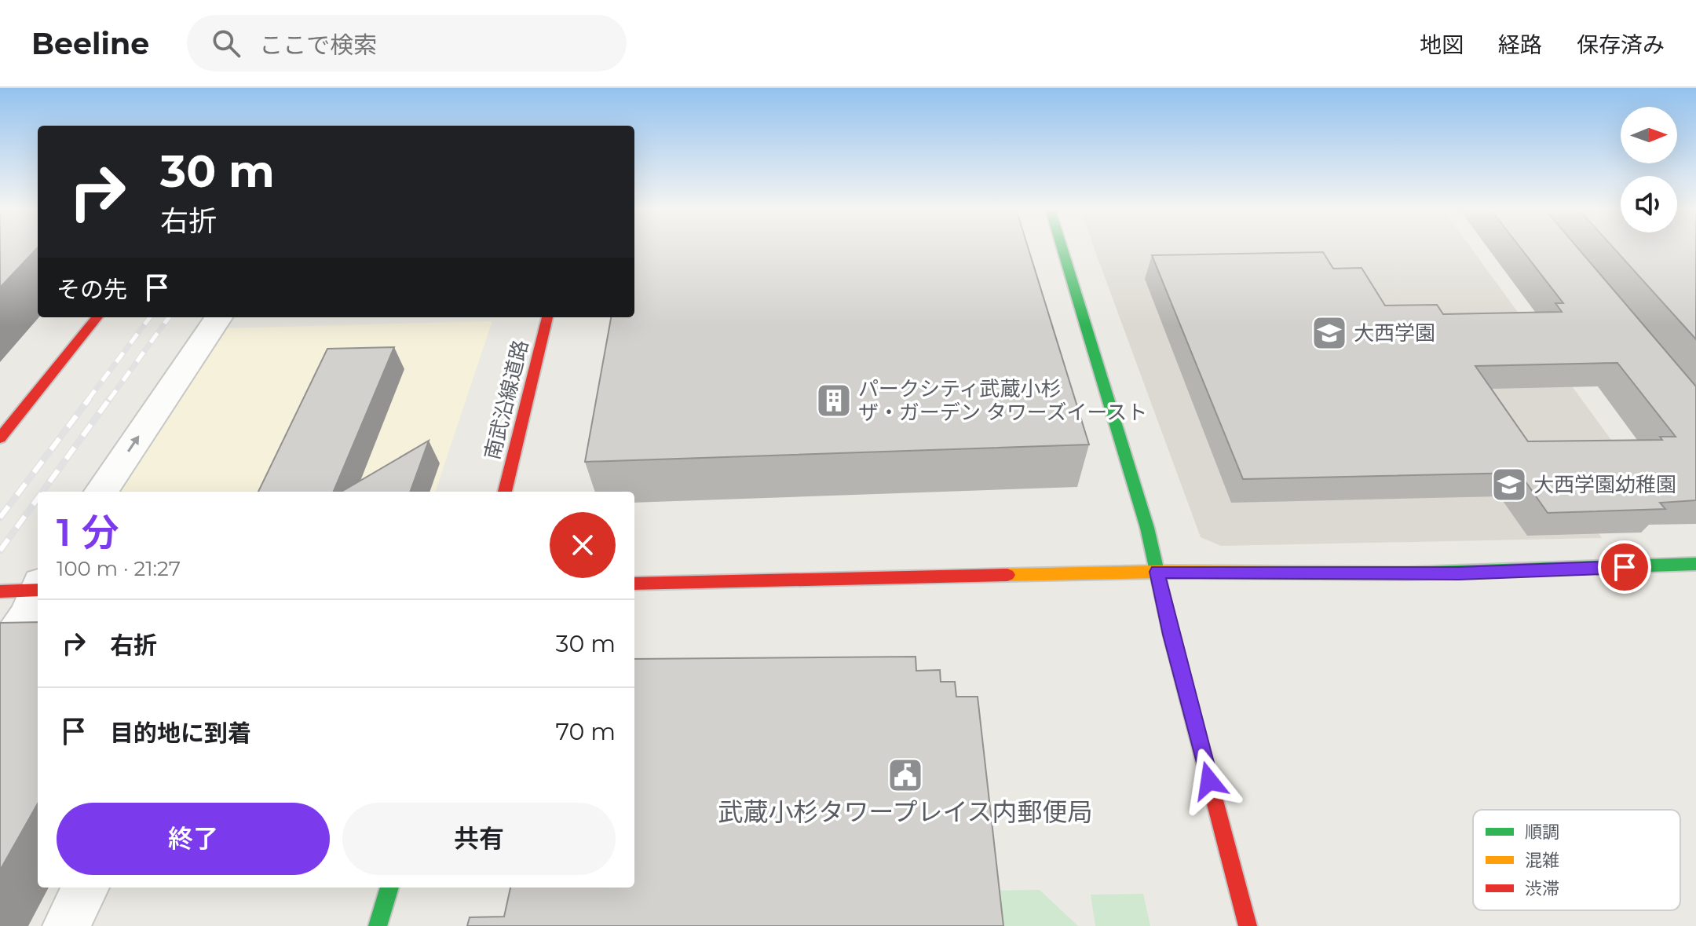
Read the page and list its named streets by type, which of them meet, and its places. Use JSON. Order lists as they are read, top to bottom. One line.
{"streets":{"street":["南武沿線道路"]},"places":{"school or university":["大西学園","大西学園幼稚園"],"building":["パークシティ武蔵小杉 ザ・ガーデン タワーズイースト"],"public building":["武蔵小杉タワープレイス内郵便局"]},"legend":["順調","混雑","渋滞"],"north":"right","page":{"header":"Beeline","search":"ここで検索","nav":["地図","経路","保存済み"],"turn":["30 m","右折"],"then":"その先","heading":["1 分","100 m · 21:27"],"list":[{"name":"右折","value":"30 m"},{"name":"目的地に到着","value":"70 m"}],"buttons":["終了","共有"]}}
